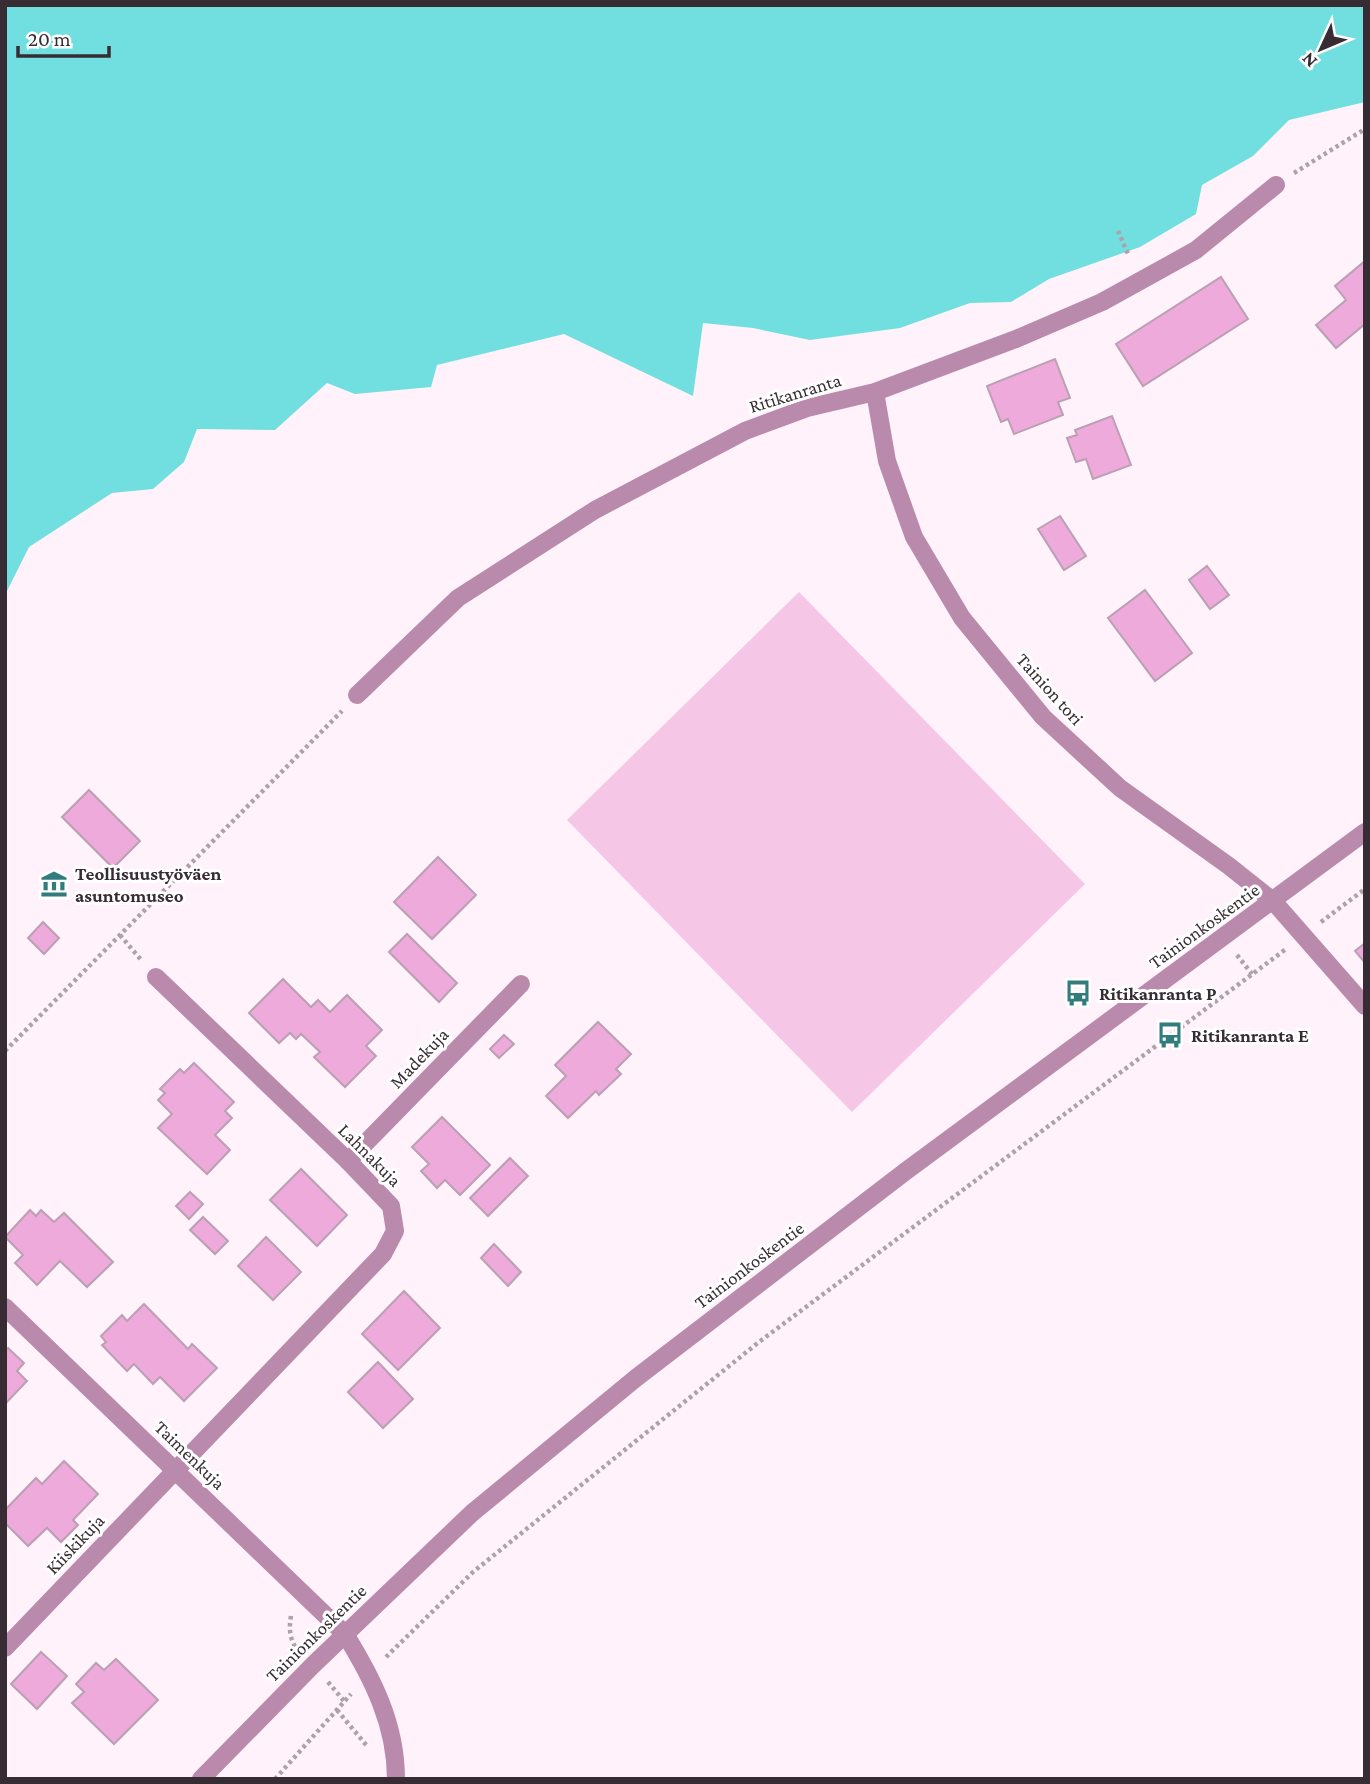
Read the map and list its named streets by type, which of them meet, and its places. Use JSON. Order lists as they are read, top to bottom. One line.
{"streets":{"street":["Ritikanranta","Tainion tori","Tainionkoskentie","Madekuja","Lahnakuja","Taimenkuja","Kiiskikuja"]},"crossings":[["Ritikanranta","Tainion tori"],["Tainion tori","Tainionkoskentie"],["Tainionkoskentie","Taimenkuja"],["Madekuja","Lahnakuja"],["Lahnakuja","Taimenkuja"],["Lahnakuja","Kiiskikuja"],["Taimenkuja","Kiiskikuja"]],"places":{"museum":["Teollisuustyöväen asuntomuseo"],"bus stop":["Ritikanranta P","Ritikanranta E"]},"scale_bar":"20 m","north":"bottom left"}
